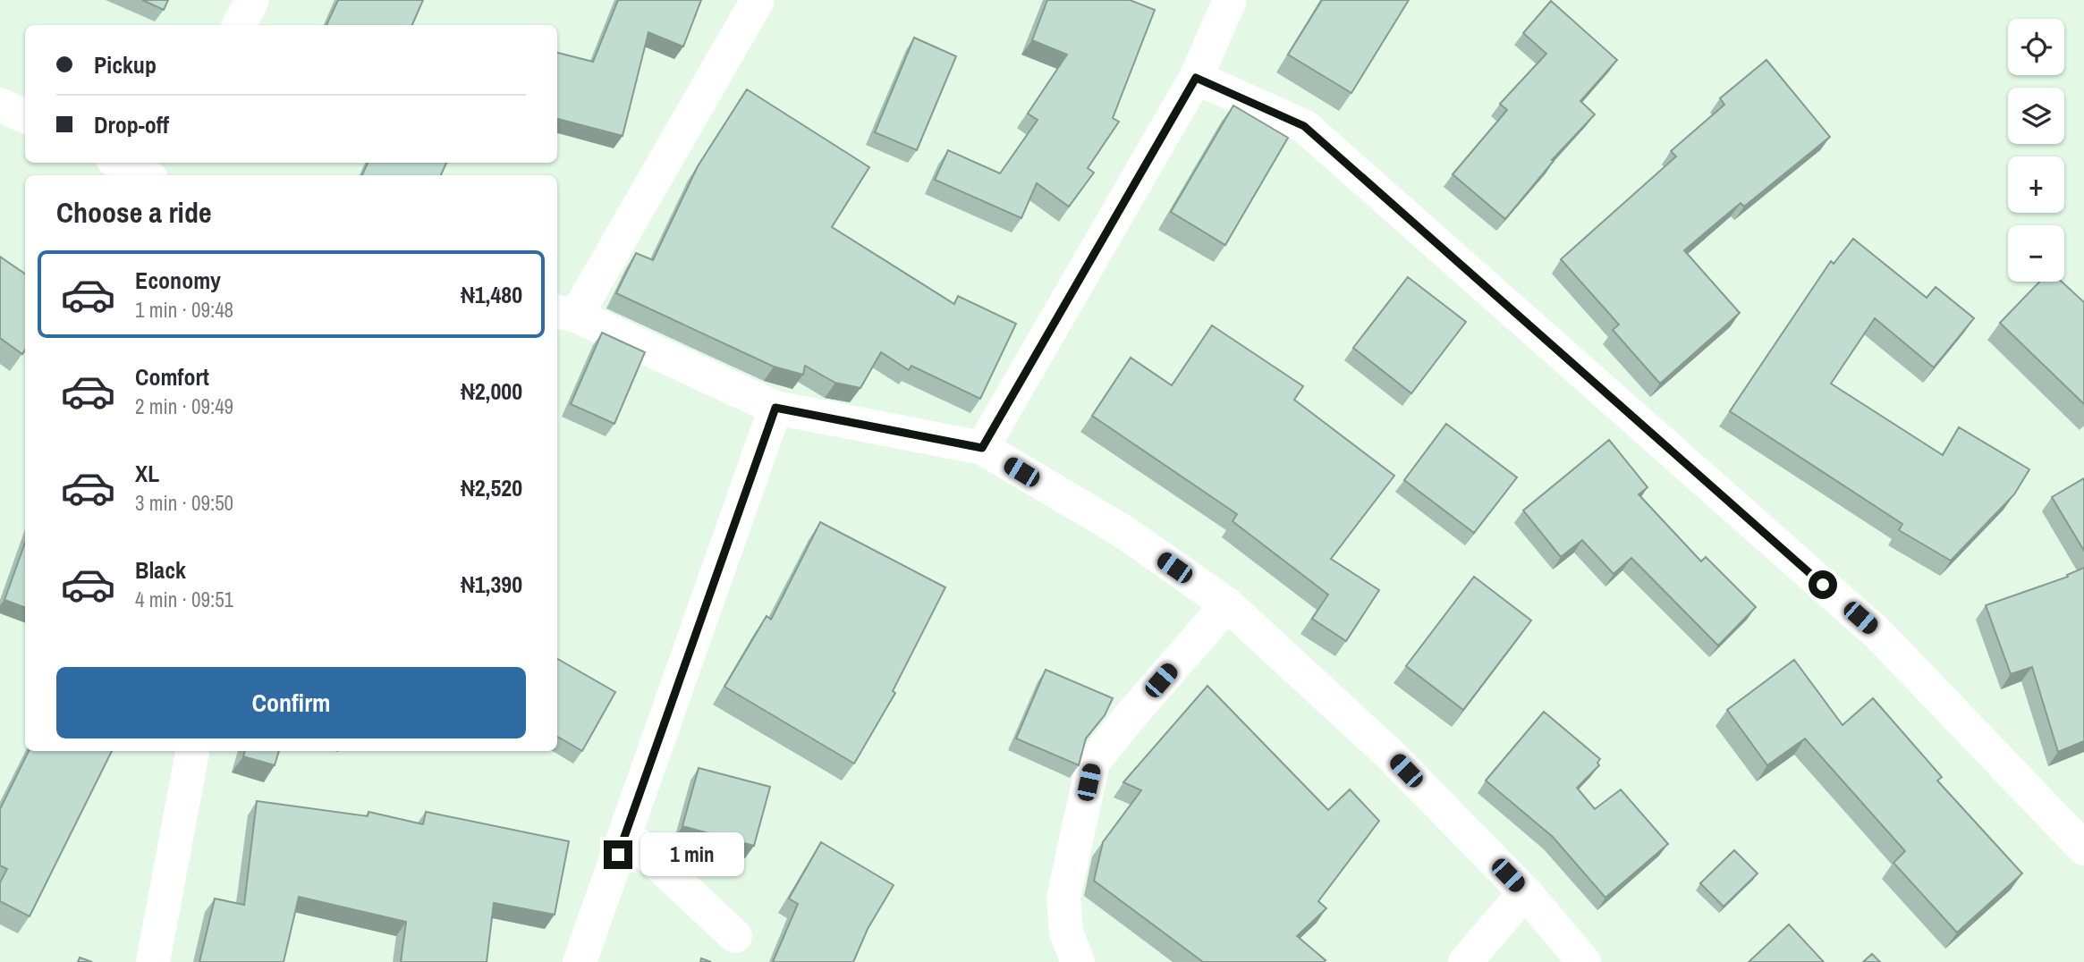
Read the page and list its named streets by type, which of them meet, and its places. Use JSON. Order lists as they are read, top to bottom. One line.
{"page":{"map_buttons":["+","−"],"banner":["Pickup","Drop-off"],"heading":"Choose a ride","list":[{"name":"Economy","note":"1 min · 09:48","value":"₦1,480"},{"name":"Comfort","note":"2 min · 09:49","value":"₦2,000"},{"name":"XL","note":"3 min · 09:50","value":"₦2,520"},{"name":"Black","note":"4 min · 09:51","value":"₦1,390"}],"buttons":"Confirm","bubble":"1 min"}}
